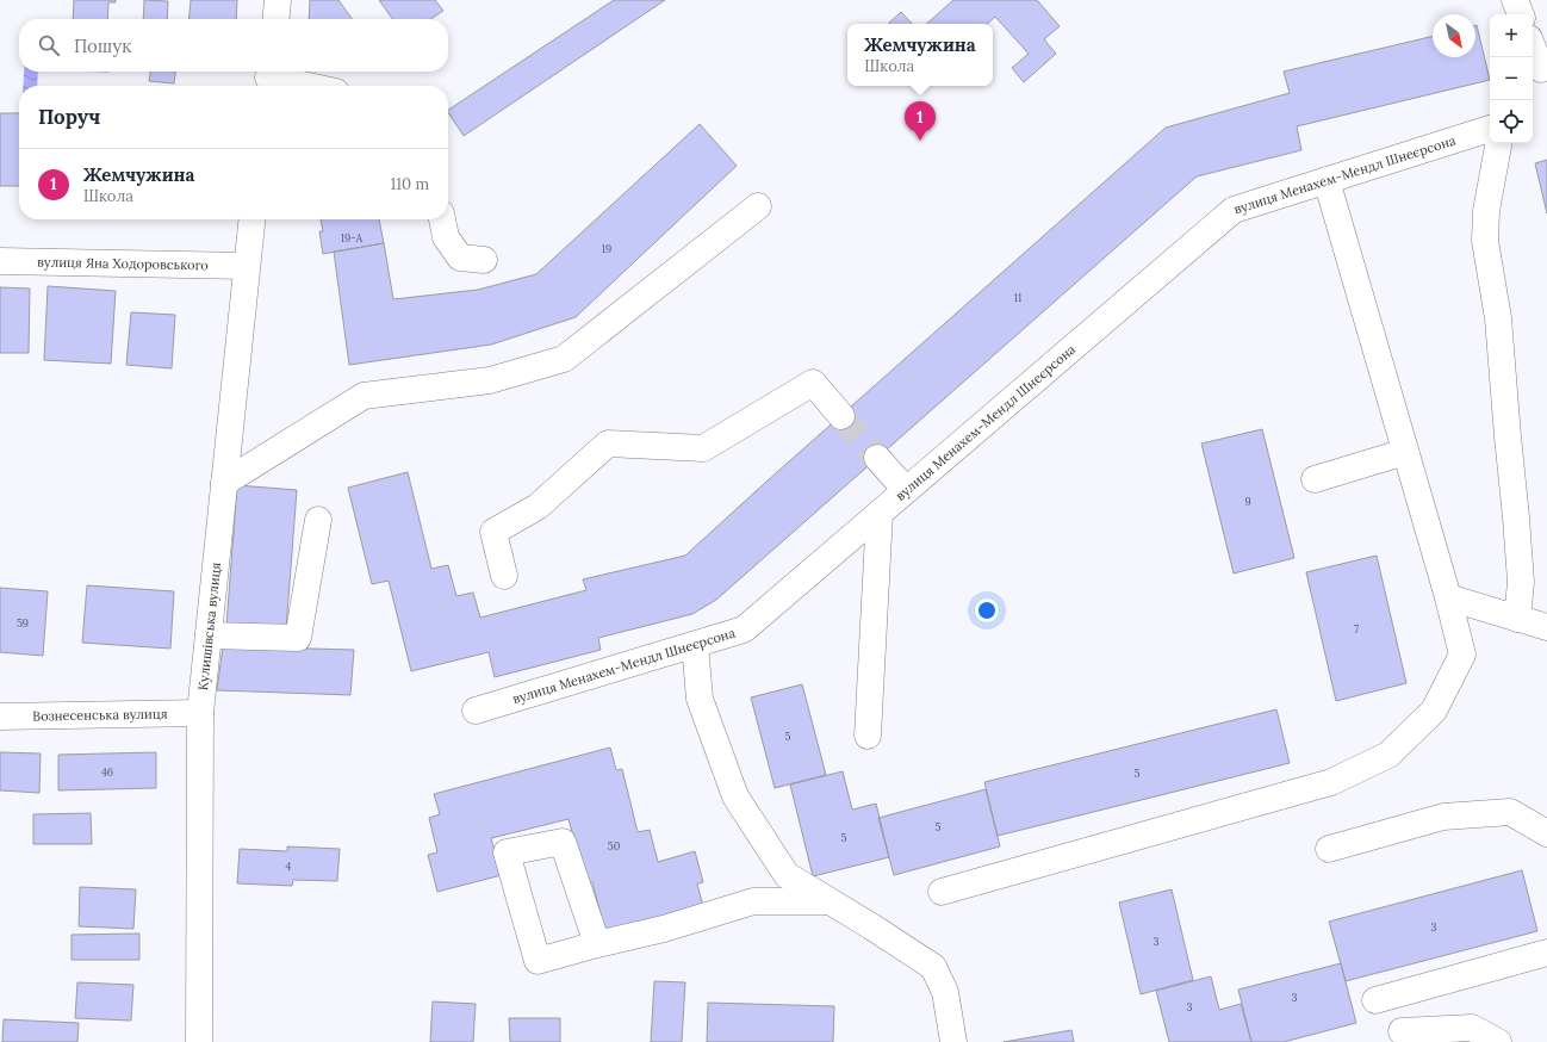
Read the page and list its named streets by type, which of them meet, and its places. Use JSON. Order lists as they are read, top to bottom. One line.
{"streets":{"street":["вулиця Менахем-Мендл Шнеєрсона","вулиця Яна Ходоровського","Кулишівська вулиця","Вознесенська вулиця"]},"crossings":[["вулиця Яна Ходоровського","Кулишівська вулиця"],["Кулишівська вулиця","Вознесенська вулиця"]],"house_numbers":["19-А","19","11","9","59","7","5","46","5","5","5","50","4","3","3","3","3"],"north":"bottom right","page":{"map_buttons":["+","−"],"search":"Пошук","popup":["Жемчужина","Школа"],"heading":"Поруч","pins":"1","list":[{"mark":"1","name":"Жемчужина","note":"Школа","value":"110 m"}]}}
